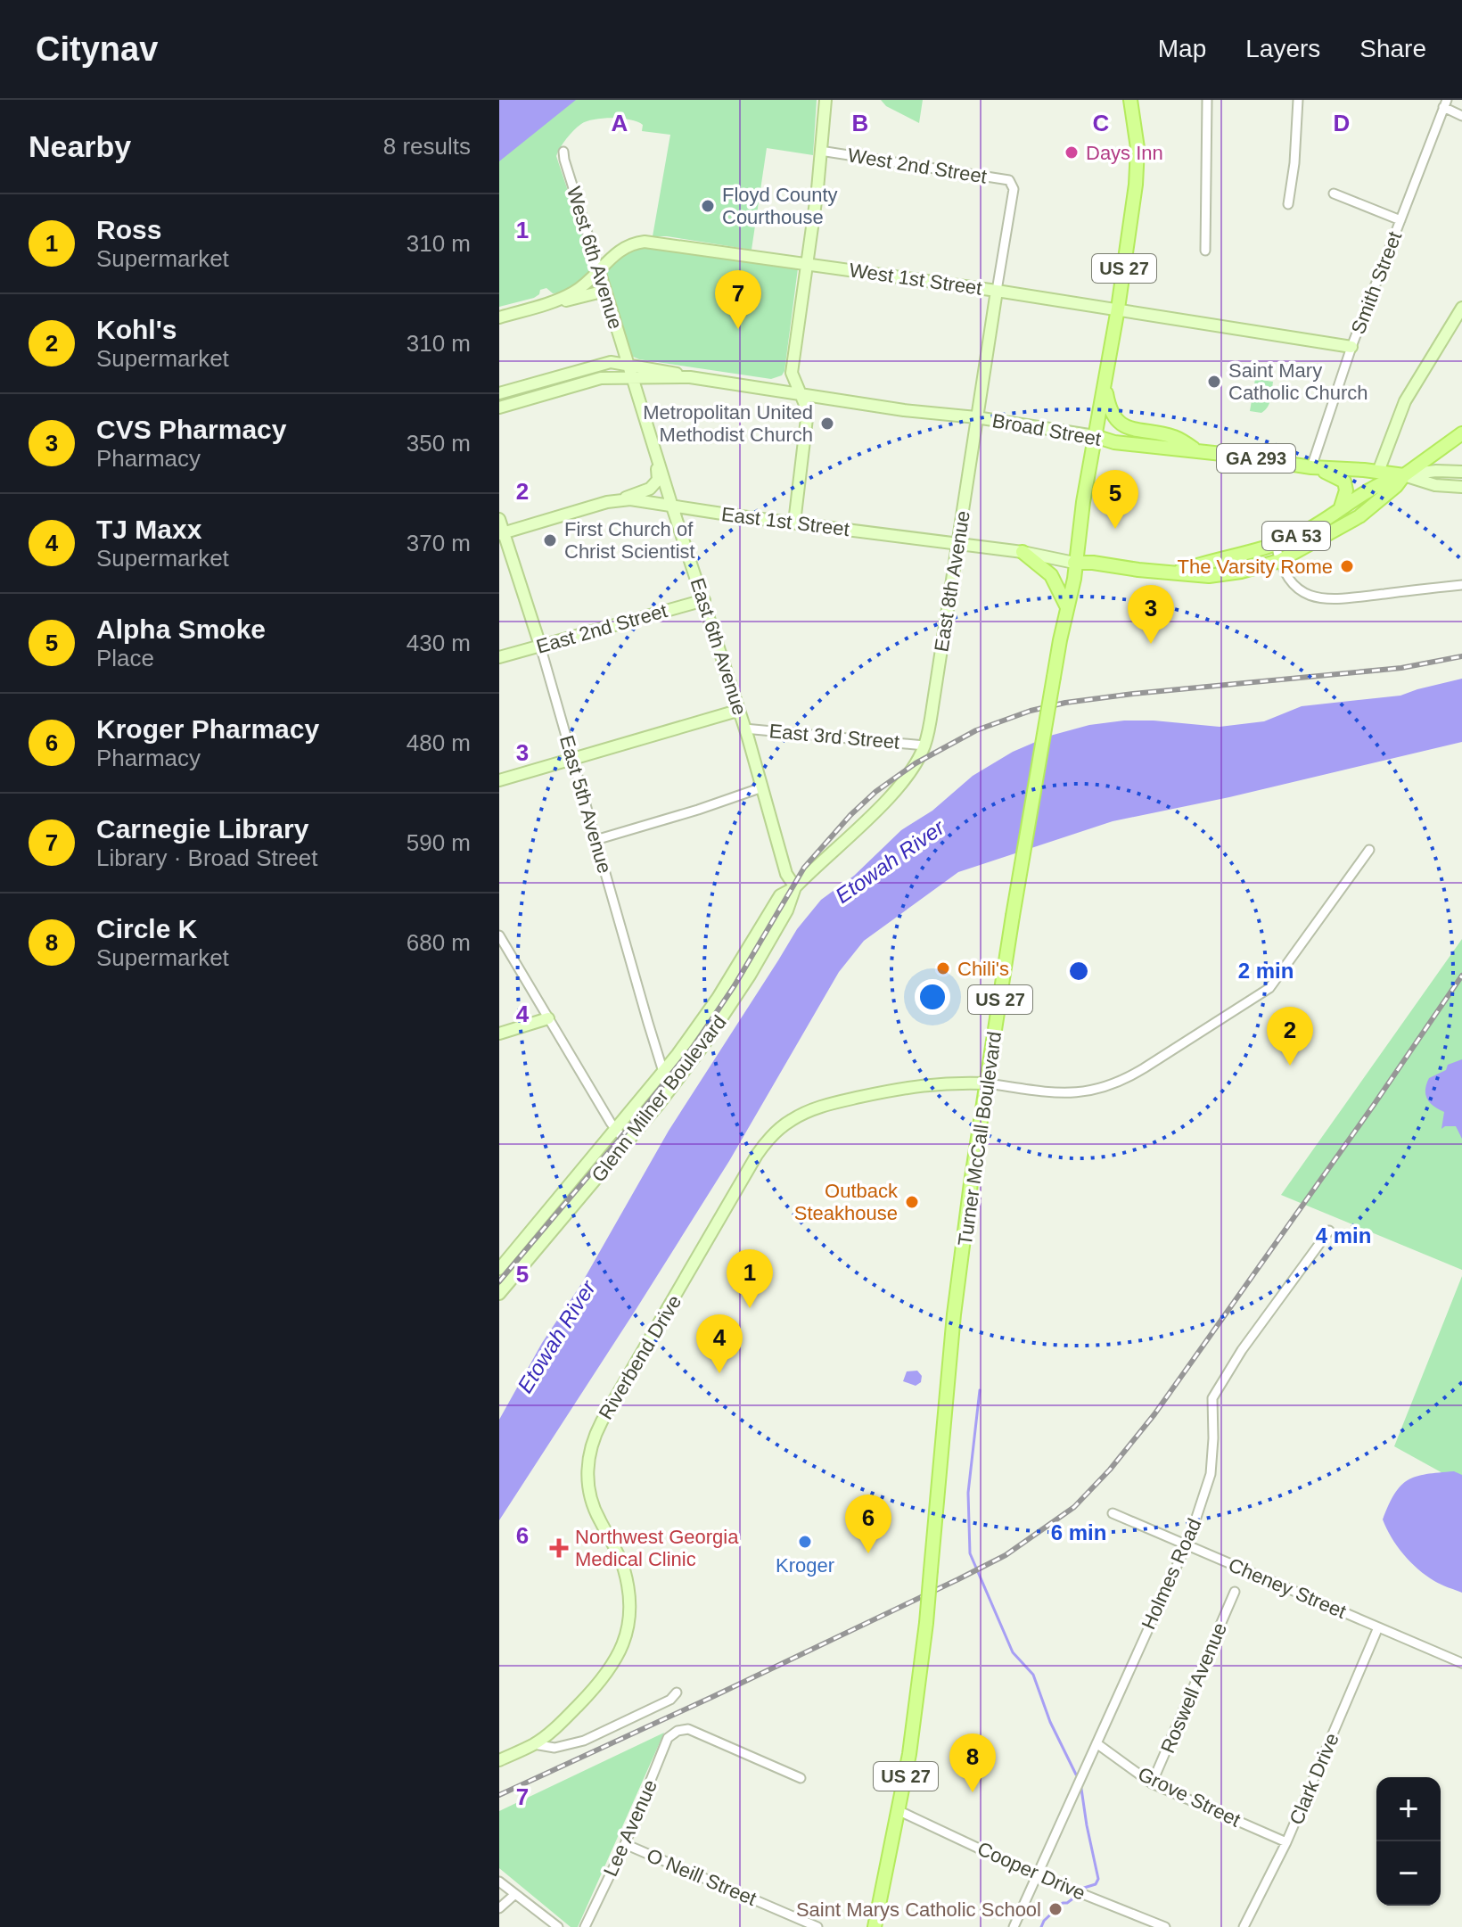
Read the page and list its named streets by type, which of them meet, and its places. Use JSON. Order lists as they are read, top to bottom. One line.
{"streets":{"main road":["US 27","Broad Street","GA 293","GA 53","Turner McCall Boulevard"],"street":["West 2nd Street","West 6th Avenue","West 1st Street","Smith Street","East 1st Street","East 8th Avenue","East 2nd Street","East 6th Avenue","East 3rd Street","East 5th Avenue","Glenn Milner Boulevard","Riverbend Drive","Holmes Road","Cheney Street","Roswell Avenue","Clark Drive","Grove Street","Lee Avenue","Cooper Drive","O Neill Street"]},"crossings":[["West 2nd Street","West 1st Street"],["West 2nd Street","East 8th Avenue"],["West 6th Avenue","West 1st Street"],["West 6th Avenue","Broad Street"],["West 6th Avenue","East 6th Avenue"],["West 1st Street","Smith Street"],["West 1st Street","East 8th Avenue"],["West 1st Street","Turner McCall Boulevard"],["Smith Street","Broad Street"],["Broad Street","GA 293"],["Broad Street","GA 53"],["Broad Street","East 8th Avenue"],["Broad Street","East 6th Avenue"],["Broad Street","Turner McCall Boulevard"],["GA 293","GA 53"],["East 1st Street","GA 53"],["East 1st Street","East 8th Avenue"],["East 1st Street","East 6th Avenue"],["East 1st Street","East 5th Avenue"],["East 1st Street","Turner McCall Boulevard"],["GA 53","Turner McCall Boulevard"],["East 8th Avenue","East 3rd Street"],["East 8th Avenue","Glenn Milner Boulevard"],["East 2nd Street","East 6th Avenue"],["East 2nd Street","East 5th Avenue"],["East 6th Avenue","East 3rd Street"],["East 6th Avenue","Glenn Milner Boulevard"],["East 3rd Street","Glenn Milner Boulevard"],["East 5th Avenue","Glenn Milner Boulevard"],["Turner McCall Boulevard","Riverbend Drive"],["Turner McCall Boulevard","Cooper Drive"],["Holmes Road","Cheney Street"],["Holmes Road","Grove Street"],["Holmes Road","Cooper Drive"],["Cheney Street","Clark Drive"],["Roswell Avenue","Grove Street"],["Clark Drive","Grove Street"],["Lee Avenue","O Neill Street"]],"water":["Etowah River"],"places":{"other":["Days Inn","Floyd County Courthouse","Saint Mary Catholic Church","Metropolitan United Methodist Church","First Church of Christ Scientist","The Varsity Rome","Chili's","Outback Steakhouse","Kroger","Saint Marys Catholic School"],"health":["Northwest Georgia Medical Clinic"]},"page":{"header":"Citynav","nav":["Map","Layers","Share"],"heading":["Nearby","8 results"],"list":[{"mark":"1","name":"Ross","note":"Supermarket","value":"310 m"},{"mark":"2","name":"Kohl's","note":"Supermarket","value":"310 m"},{"mark":"3","name":"CVS Pharmacy","note":"Pharmacy","value":"350 m"},{"mark":"4","name":"TJ Maxx","note":"Supermarket","value":"370 m"},{"mark":"5","name":"Alpha Smoke","note":"Place","value":"430 m"},{"mark":"6","name":"Kroger Pharmacy","note":"Pharmacy","value":"480 m"},{"mark":"7","name":"Carnegie Library","note":"Library · Broad Street","value":"590 m"},{"mark":"8","name":"Circle K","note":"Supermarket","value":"680 m"}],"pins":["7","5","3","2","1","4","6","8"],"map_buttons":["+","−"]},"grid":{"columns":["A","B","C","D"],"rows":["1","2","3","4","5","6","7"]},"rings":["2 min","4 min","6 min"]}
